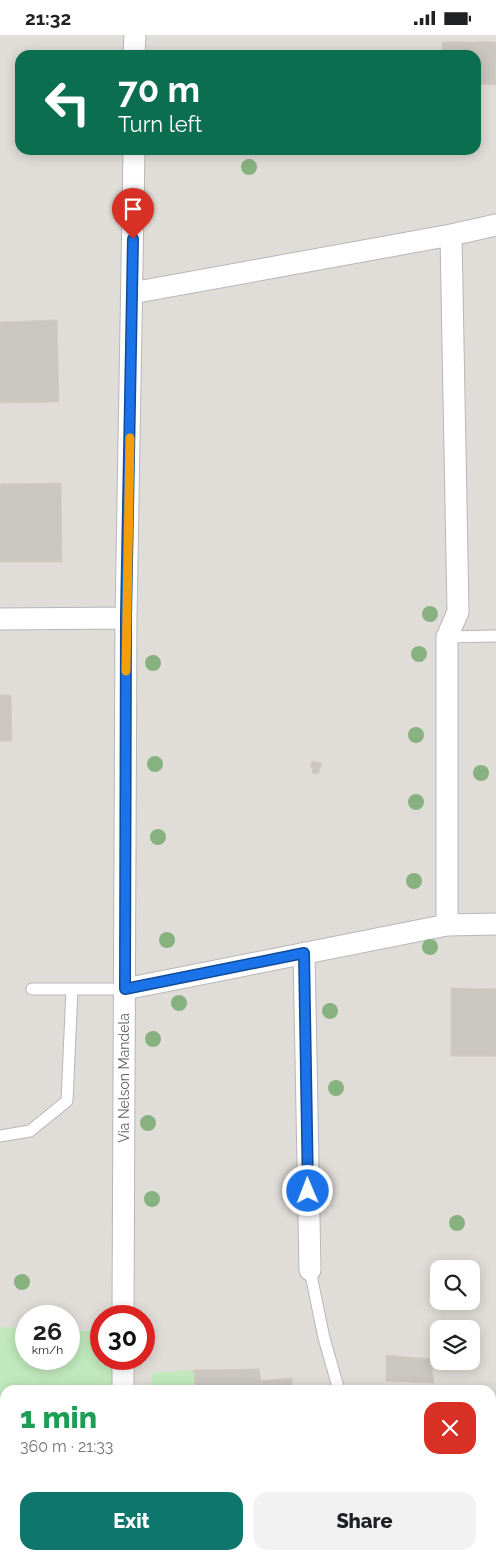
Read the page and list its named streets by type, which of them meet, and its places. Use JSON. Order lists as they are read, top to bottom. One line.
{"streets":{"street":["Via Nelson Mandela"]},"page":{"status":"21:32","turn":["70 m","Turn left"],"speed":"26 km/h","limit":"30","heading":["1 min","360 m · 21:33"],"buttons":["Exit","Share"]}}
